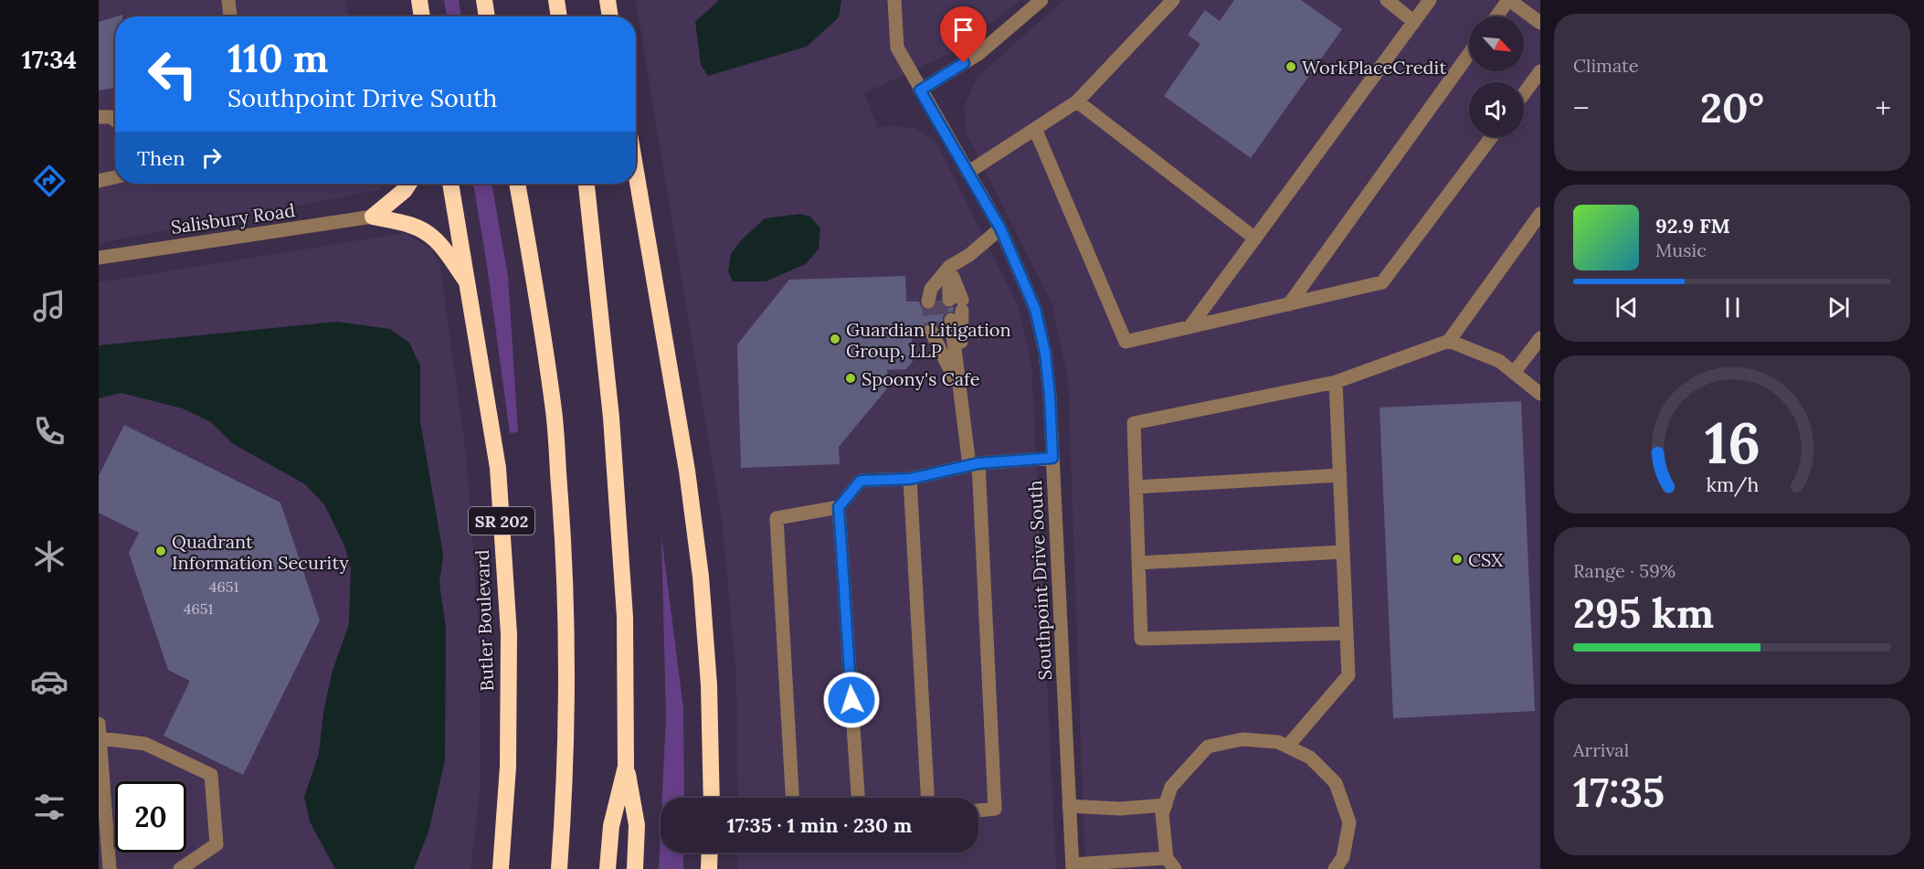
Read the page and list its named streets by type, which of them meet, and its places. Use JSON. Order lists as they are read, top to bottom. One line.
{"streets":{"highway":["SR 202","Butler Boulevard"],"street":["Salisbury Road","Southpoint Drive South"]},"places":["WorkPlaceCredit","Guardian Litigation Group, LLP","Spoony's Cafe","Quadrant Information Security","CSX"],"house_numbers":["4651","4651"],"north":"bottom right","page":{"tabs":"17:34","tile":["Climate",["Range · 59%","295 km"],["Arrival","17:35"]],"turn":["110 m","Southpoint Drive South"],"heat":["−","20°","+"],"then":"Then","song":["92.9 FM","Music"],"limit":"20","trip":"17:35 · 1 min · 230 m","gauge":["16","km/h"]}}
